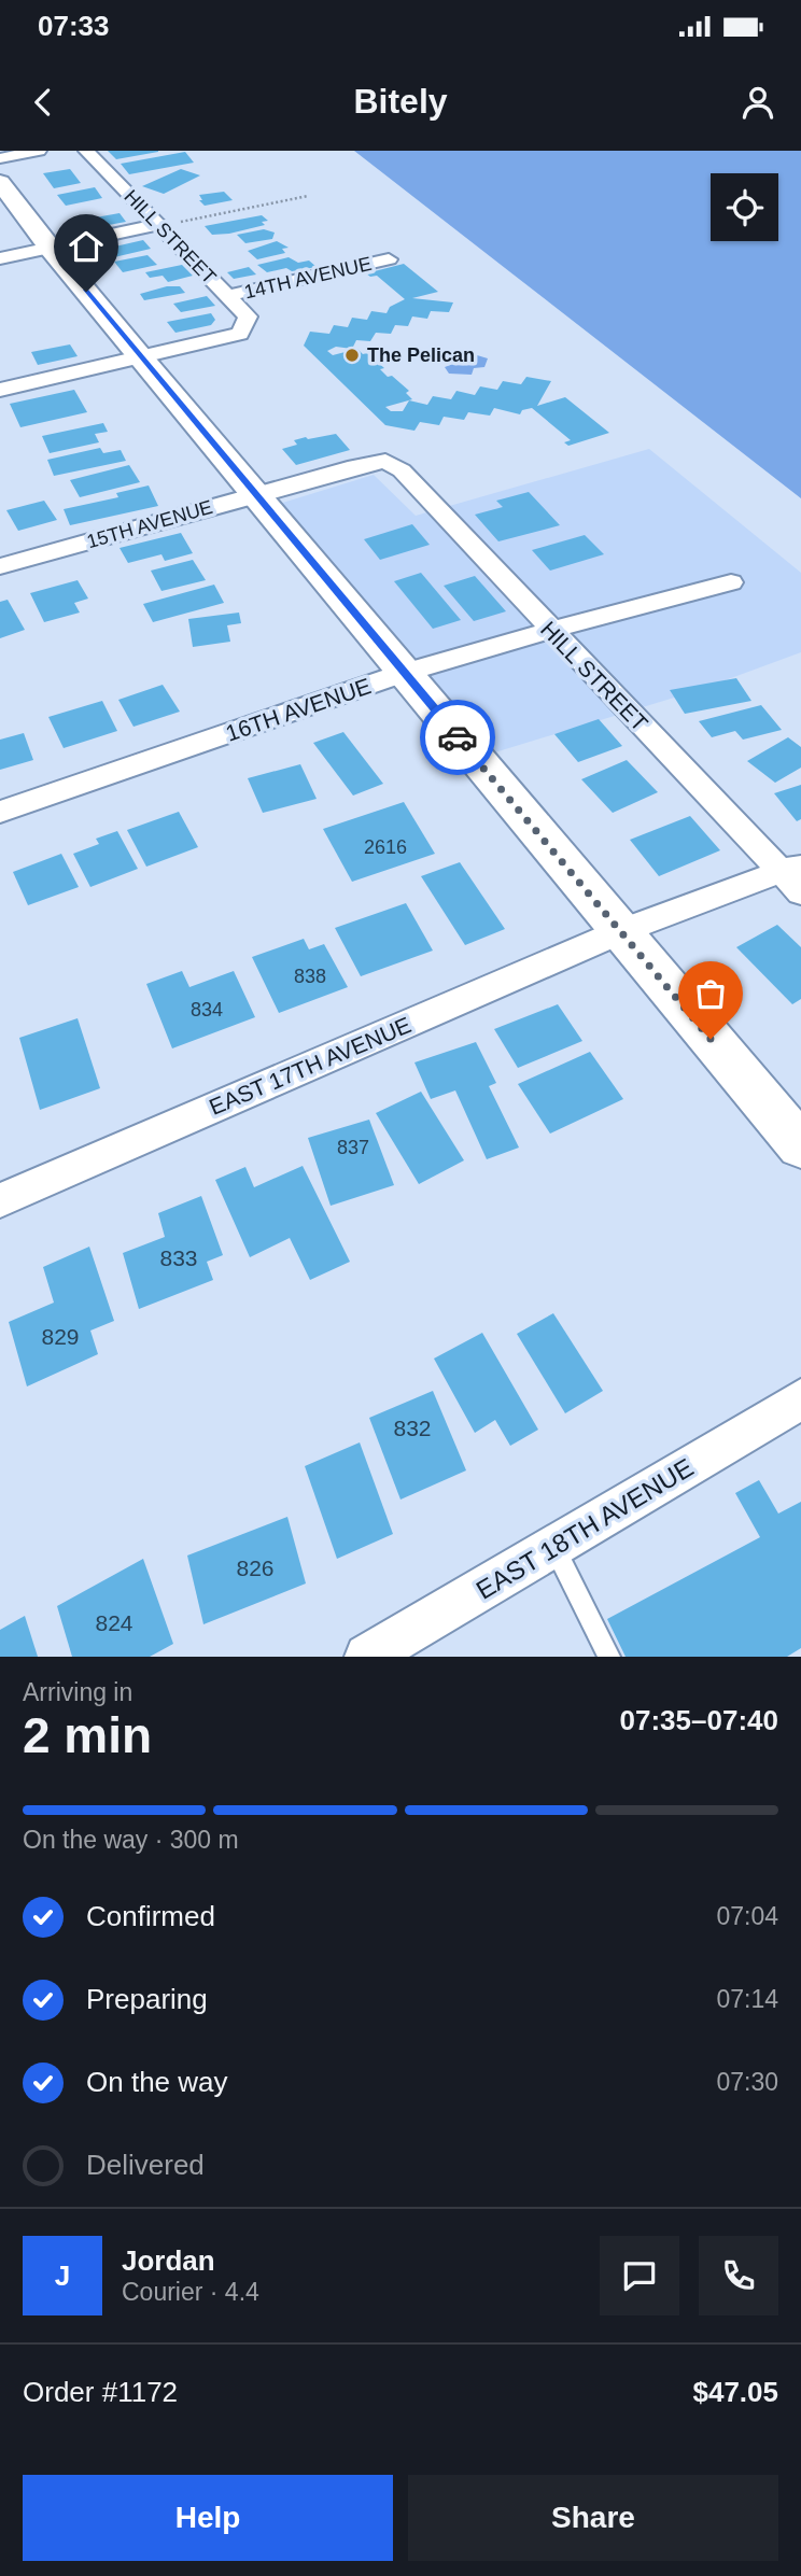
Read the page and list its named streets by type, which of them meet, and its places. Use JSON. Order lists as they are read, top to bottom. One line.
{"streets":{"street":["HILL STREET","14TH AVENUE","15TH AVENUE","16TH AVENUE","EAST 17TH AVENUE","EAST 18TH AVENUE"]},"crossings":[["HILL STREET","14TH AVENUE"],["HILL STREET","15TH AVENUE"],["HILL STREET","16TH AVENUE"],["HILL STREET","EAST 17TH AVENUE"]],"places":["The Pelican"],"house_numbers":["2616","838","834","837","833","829","832","826","824"],"page":{"status":"07:33","header":"Bitely","heading":["2 min","Arriving in","07:35–07:40"],"panel":["Jordan","Courier · 4.4","Order #1172","$47.05"],"bar":"On the way · 300 m","list":[["Confirmed","07:04"],["Preparing","07:14"],["On the way","07:30"],"Delivered"],"round":"J","buttons":["Help","Share"]}}
